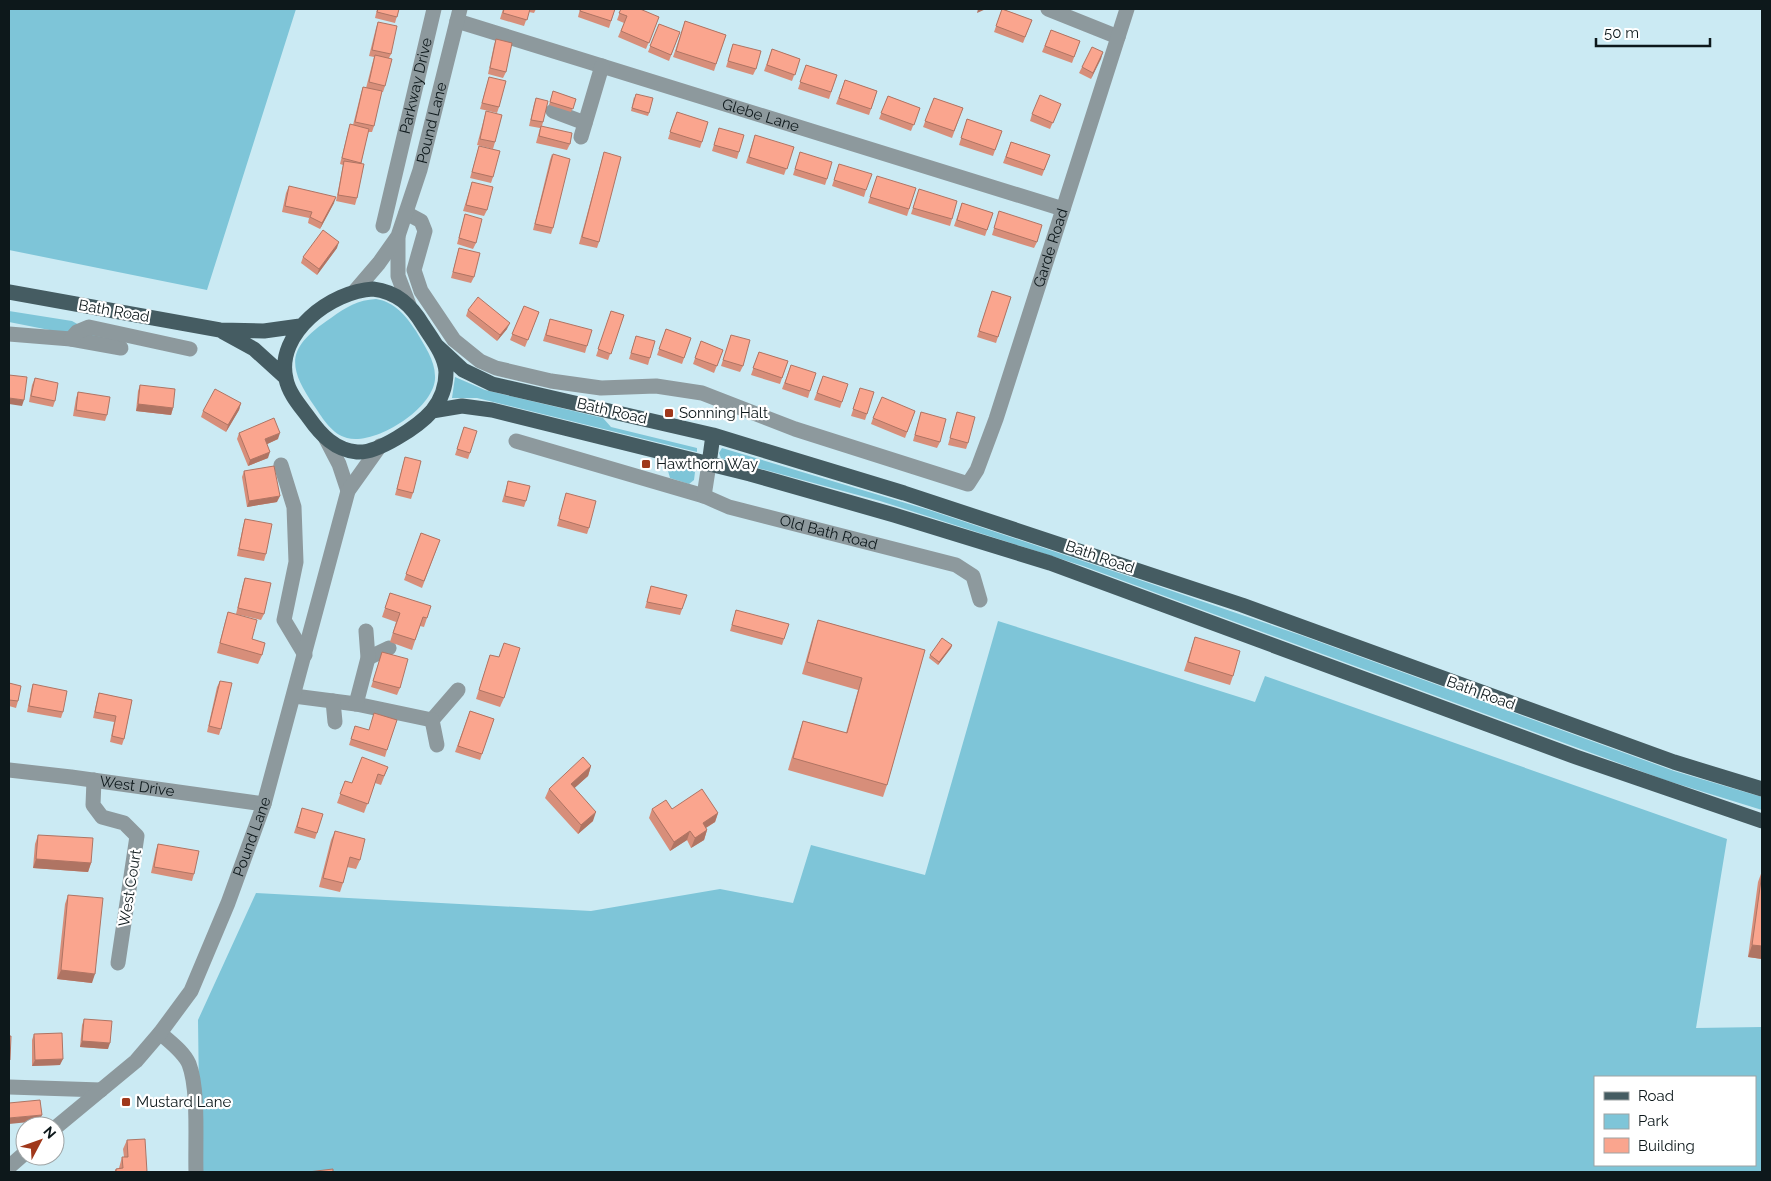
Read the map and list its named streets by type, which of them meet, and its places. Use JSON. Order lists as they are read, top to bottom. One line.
{"streets":{"main road":["Bath Road"],"street":["Parkway Drive","Glebe Lane","Pound Lane","Garde Road","Old Bath Road","West Drive","West Court"]},"crossings":[["Glebe Lane","Pound Lane"],["Glebe Lane","Garde Road"],["Pound Lane","Garde Road"],["Pound Lane","Bath Road"],["Pound Lane","West Drive"],["West Drive","West Court"]],"places":{"transit":["Sonning Halt","Hawthorn Way","Mustard Lane"]},"legend":["Road","Park","Building"],"scale_bar":"50 m","north":"top right"}
